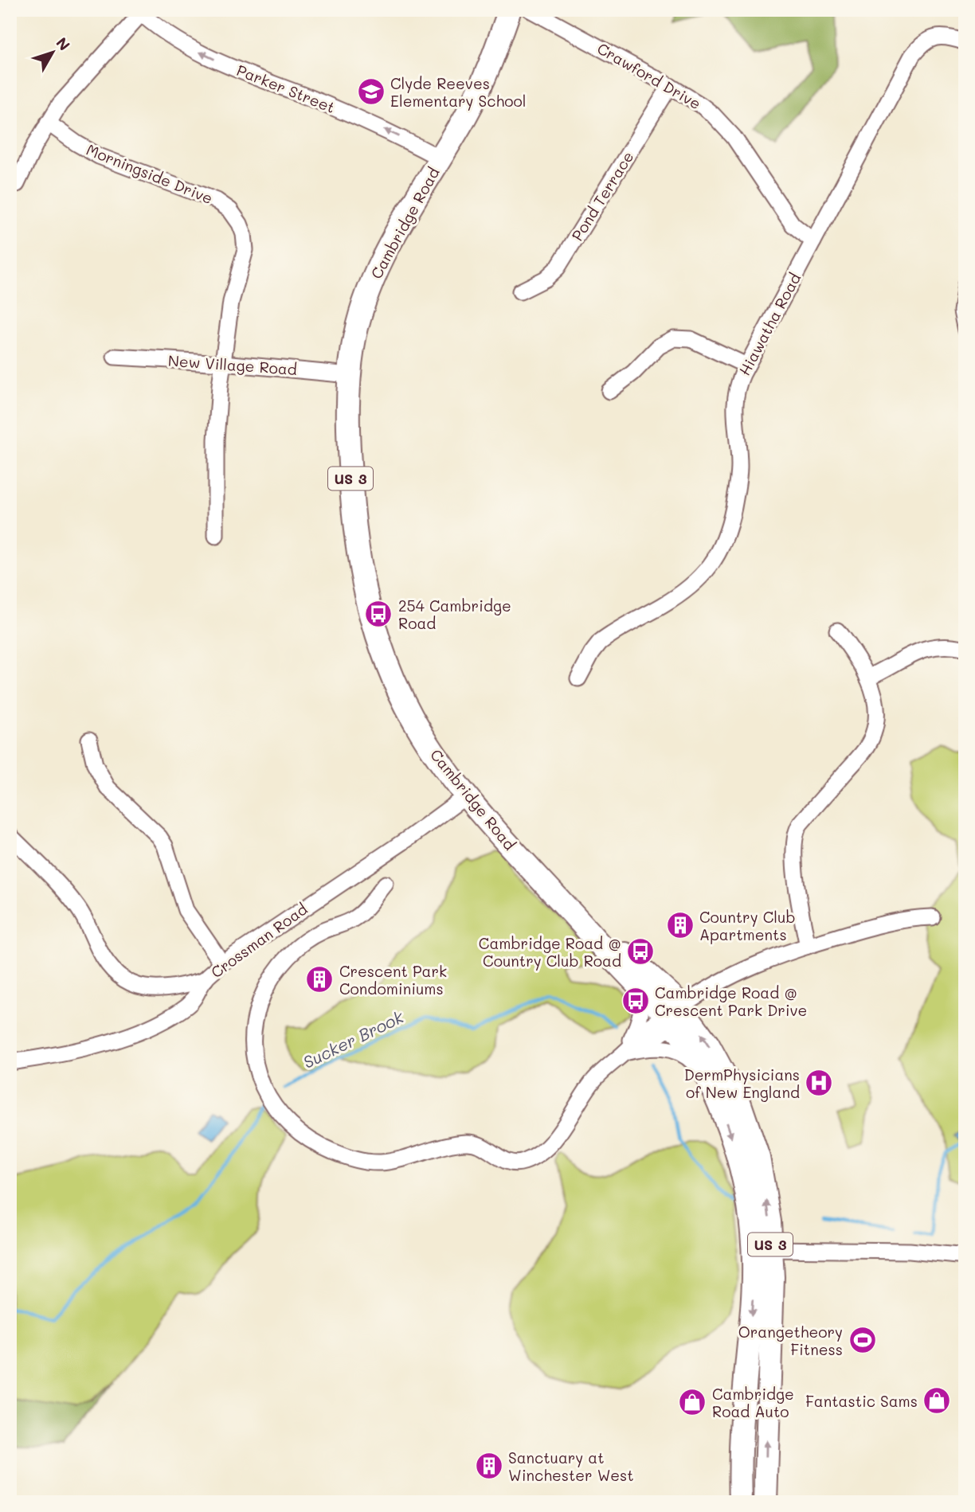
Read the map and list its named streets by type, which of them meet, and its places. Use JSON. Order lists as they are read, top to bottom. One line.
{"streets":{"highway":["Cambridge Road","US 3"],"street":["Crawford Drive","Parker Street","Morningside Drive","Pond Terrace","Hiawatha Road","New Village Road","Crossman Road"]},"crossings":[["Crawford Drive","Pond Terrace"],["Crawford Drive","Hiawatha Road"],["Parker Street","Cambridge Road"],["Morningside Drive","New Village Road"],["Cambridge Road","New Village Road"],["Cambridge Road","Crossman Road"]],"one_way":["Parker Street"],"water":["Sucker Brook"],"places":{"school or university":["Clyde Reeves Elementary School"],"bus stop":["254 Cambridge Road","Cambridge Road @ Country Club Road","Cambridge Road @ Crescent Park Drive"],"building":["Country Club Apartments","Crescent Park Condominiums","Sanctuary at Winchester West"],"hospital":["DermPhysicians of New England"],"sports":["Orangetheory Fitness"],"shop":["Fantastic Sams","Cambridge Road Auto"]},"north":"top right"}
